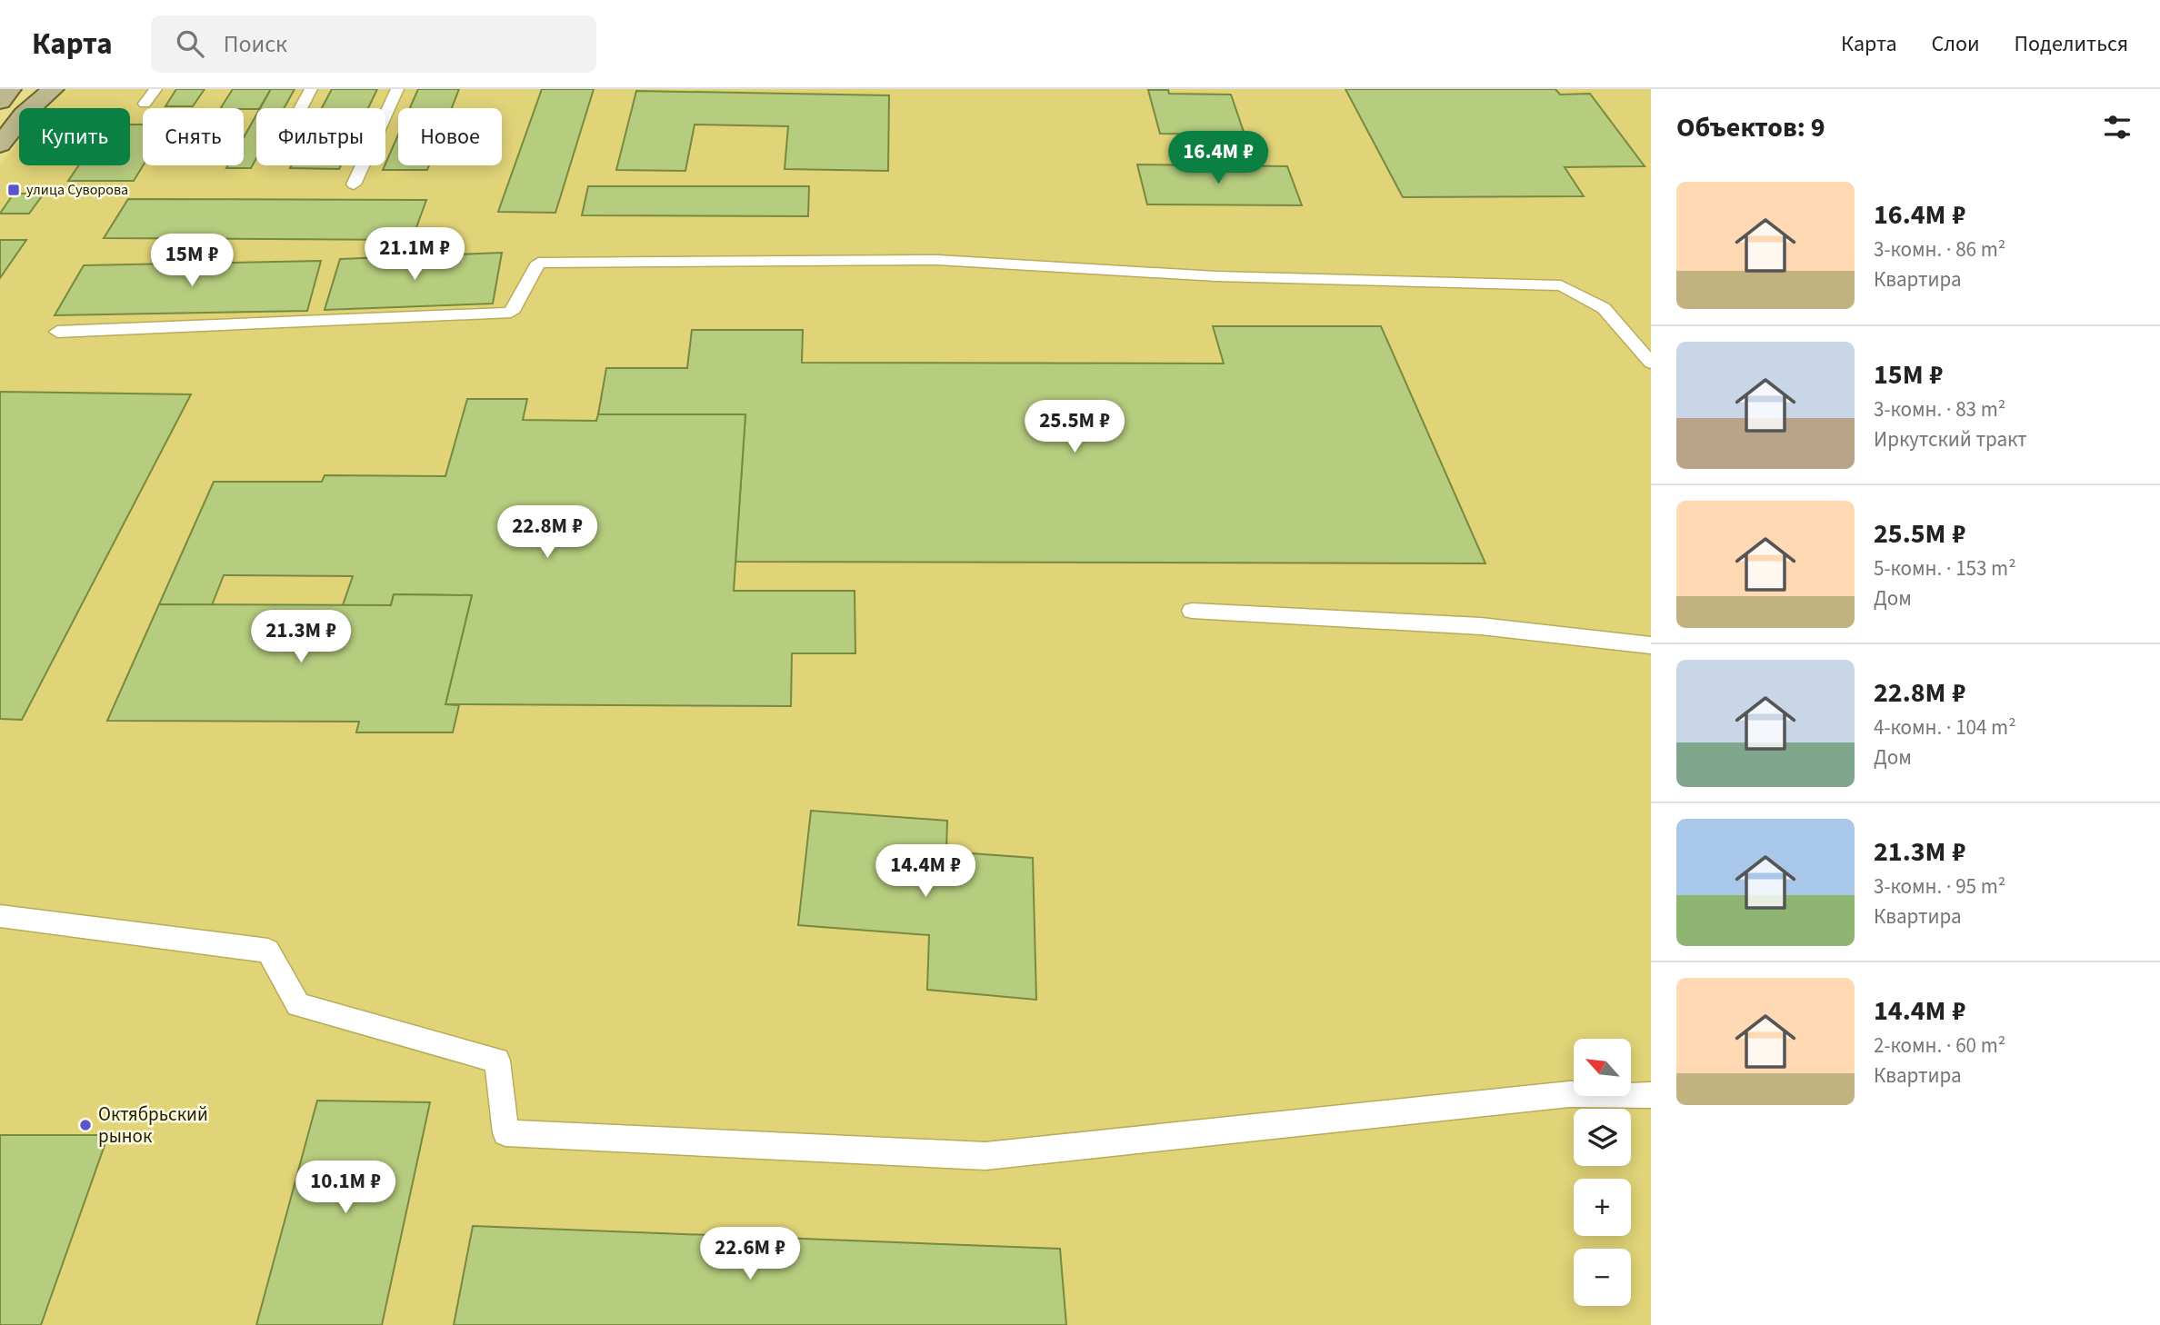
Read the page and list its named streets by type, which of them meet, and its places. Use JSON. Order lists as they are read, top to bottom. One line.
{"places":{"transit":["улица Суворова"],"other":["Октябрьский рынок"]},"north":"top left","page":{"header":"Карта","search":"Поиск","nav":["Карта","Слои","Поделиться"],"heading":"Объектов: 9","chip":["Купить","Снять","Фильтры","Новое"],"price":["16.4M ₽","21.1M ₽","15M ₽","25.5M ₽","22.8M ₽","21.3M ₽","14.4M ₽","10.1M ₽","22.6M ₽"],"list":[{"name":"16.4M ₽","note":"3-комн. · 86 m² · Квартира"},{"name":"15M ₽","note":"3-комн. · 83 m² · Иркутский тракт"},{"name":"25.5M ₽","note":"5-комн. · 153 m² · Дом"},{"name":"22.8M ₽","note":"4-комн. · 104 m² · Дом"},{"name":"21.3M ₽","note":"3-комн. · 95 m² · Квартира"},{"name":"14.4M ₽","note":"2-комн. · 60 m² · Квартира"}],"map_buttons":["+","−"]}}
